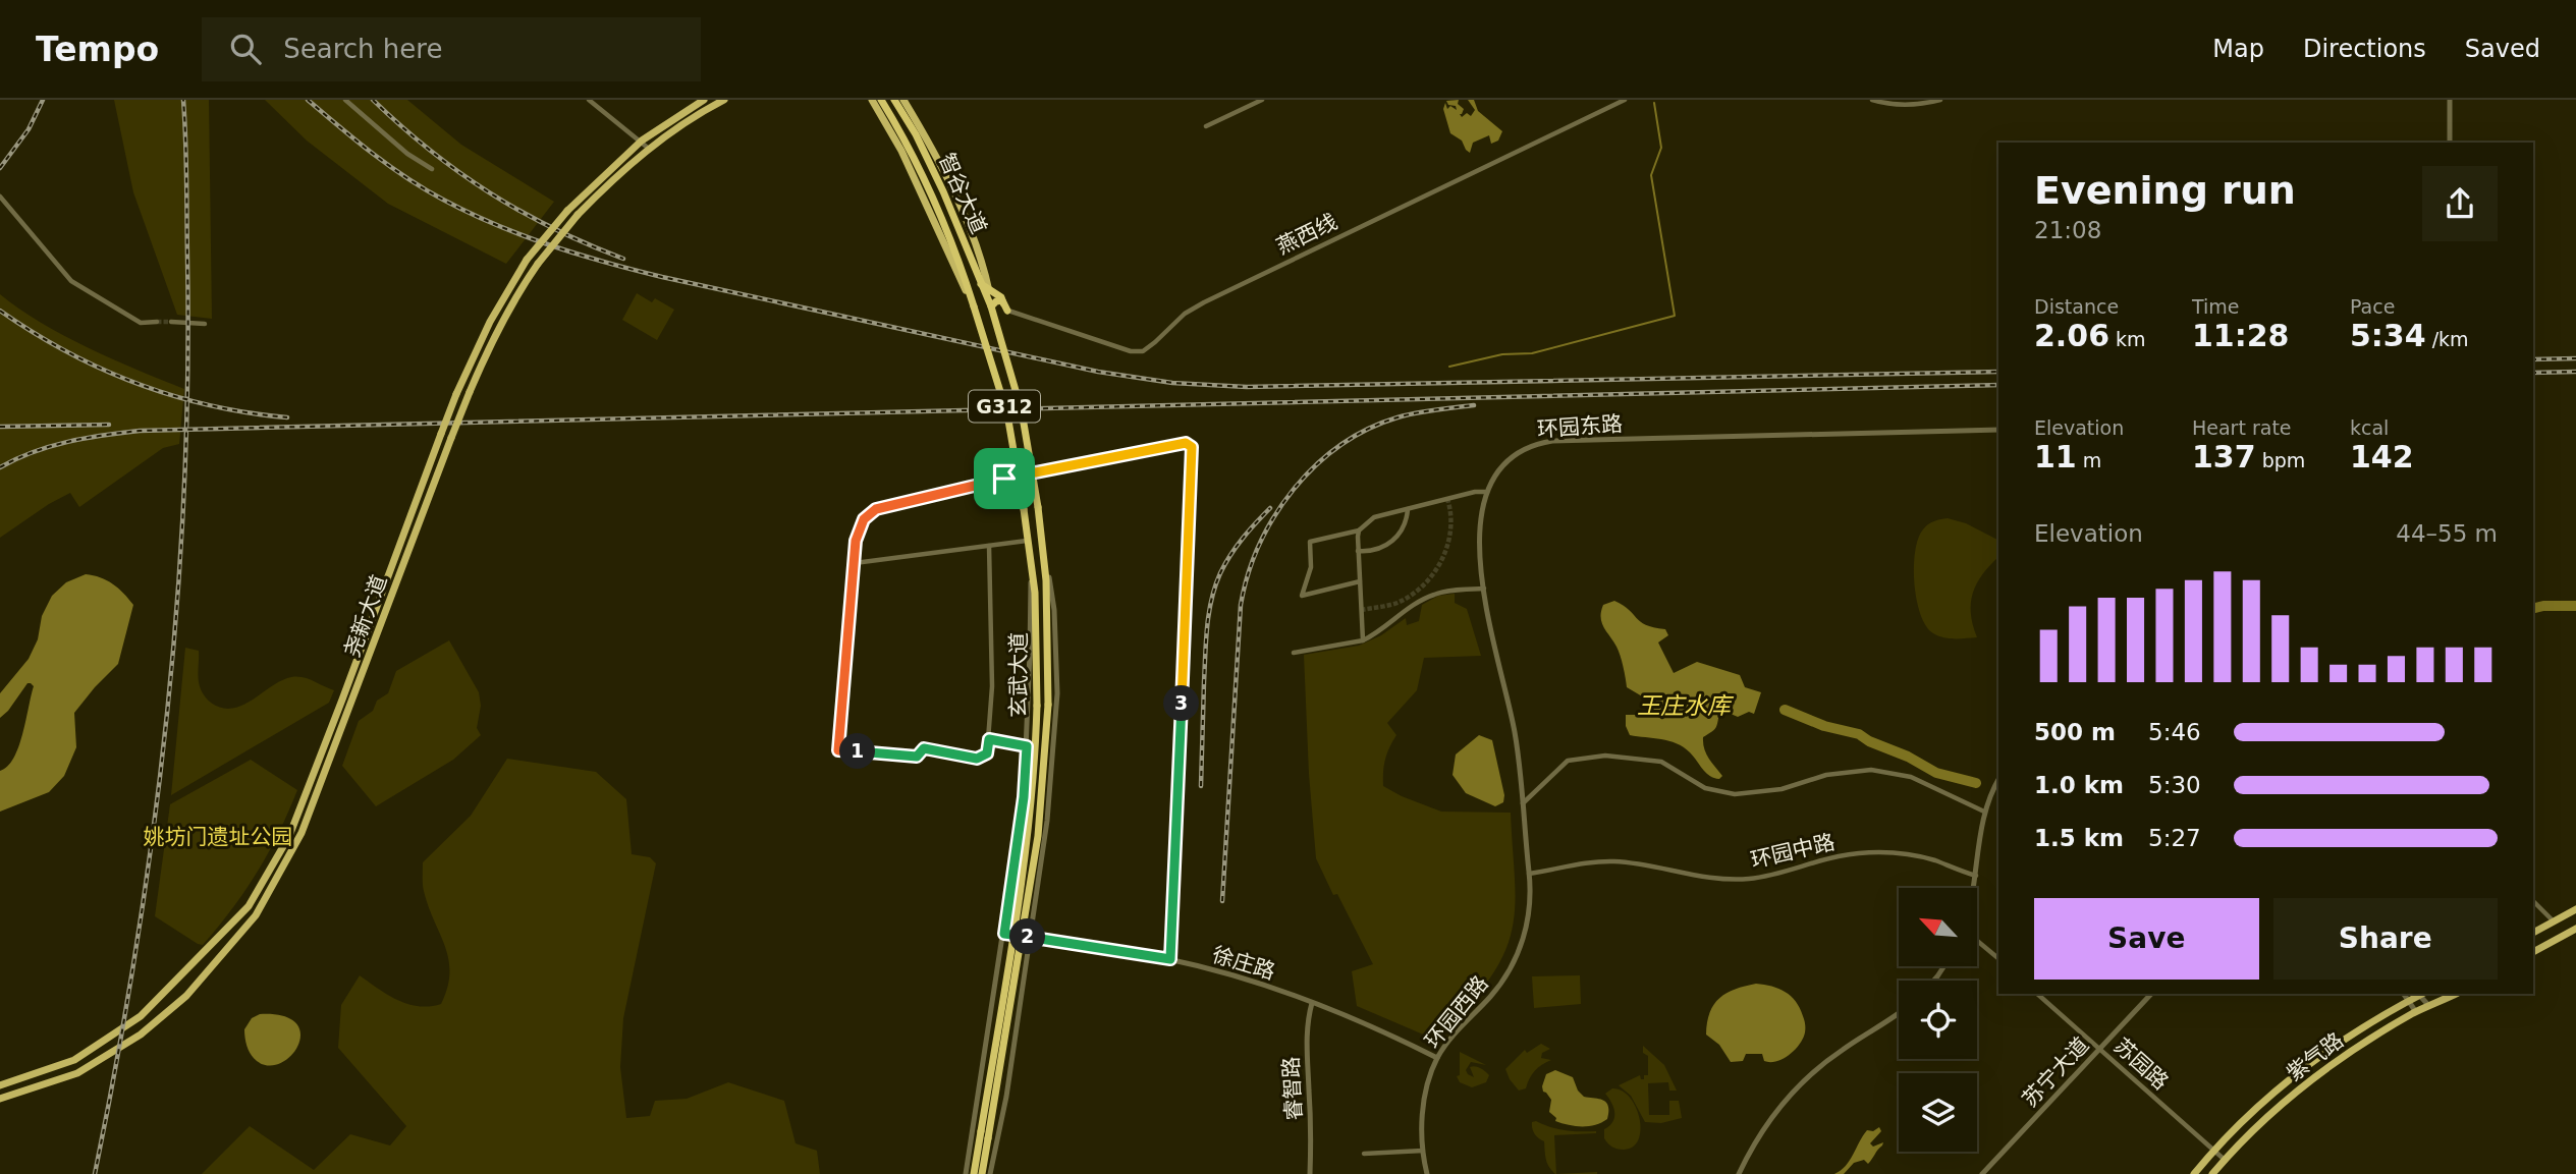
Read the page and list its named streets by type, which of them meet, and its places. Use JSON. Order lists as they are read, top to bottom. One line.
{"streets":{"highway":["智谷大道","G312","玄武大道"],"main road":["尧新大道","紫气路"],"street":["燕西线","环园东路","环园中路","徐庄路","环园西路","苏园路","苏宁大道","睿智路"]},"crossings":[["智谷大道","玄武大道"],["环园东路","环园中路"],["环园东路","环园西路"],["环园中路","环园西路"],["徐庄路","环园西路"],["徐庄路","睿智路"],["紫气路","苏园路"],["苏园路","苏宁大道"]],"water":["王庄水库"],"parks":["姚坊门遗址公园"],"north":"top left","page":{"header":"Tempo","search":"Search here","nav":["Map","Directions","Saved"],"heading":["Evening run","21:08"],"stats":[["Distance","2.06 km"],["Time","11:28"],["Pace","5:34 /km"],["Elevation","11 m"],["Heart rate","137 bpm"],["kcal","142"]],"chart":["Elevation","44–55 m"],"pins":["3","1","2"],"list":[{"name":"500 m","note":"5:46"},{"name":"1.0 km","note":"5:30"},{"name":"1.5 km","note":"5:27"}],"buttons":["Save","Share"]}}
